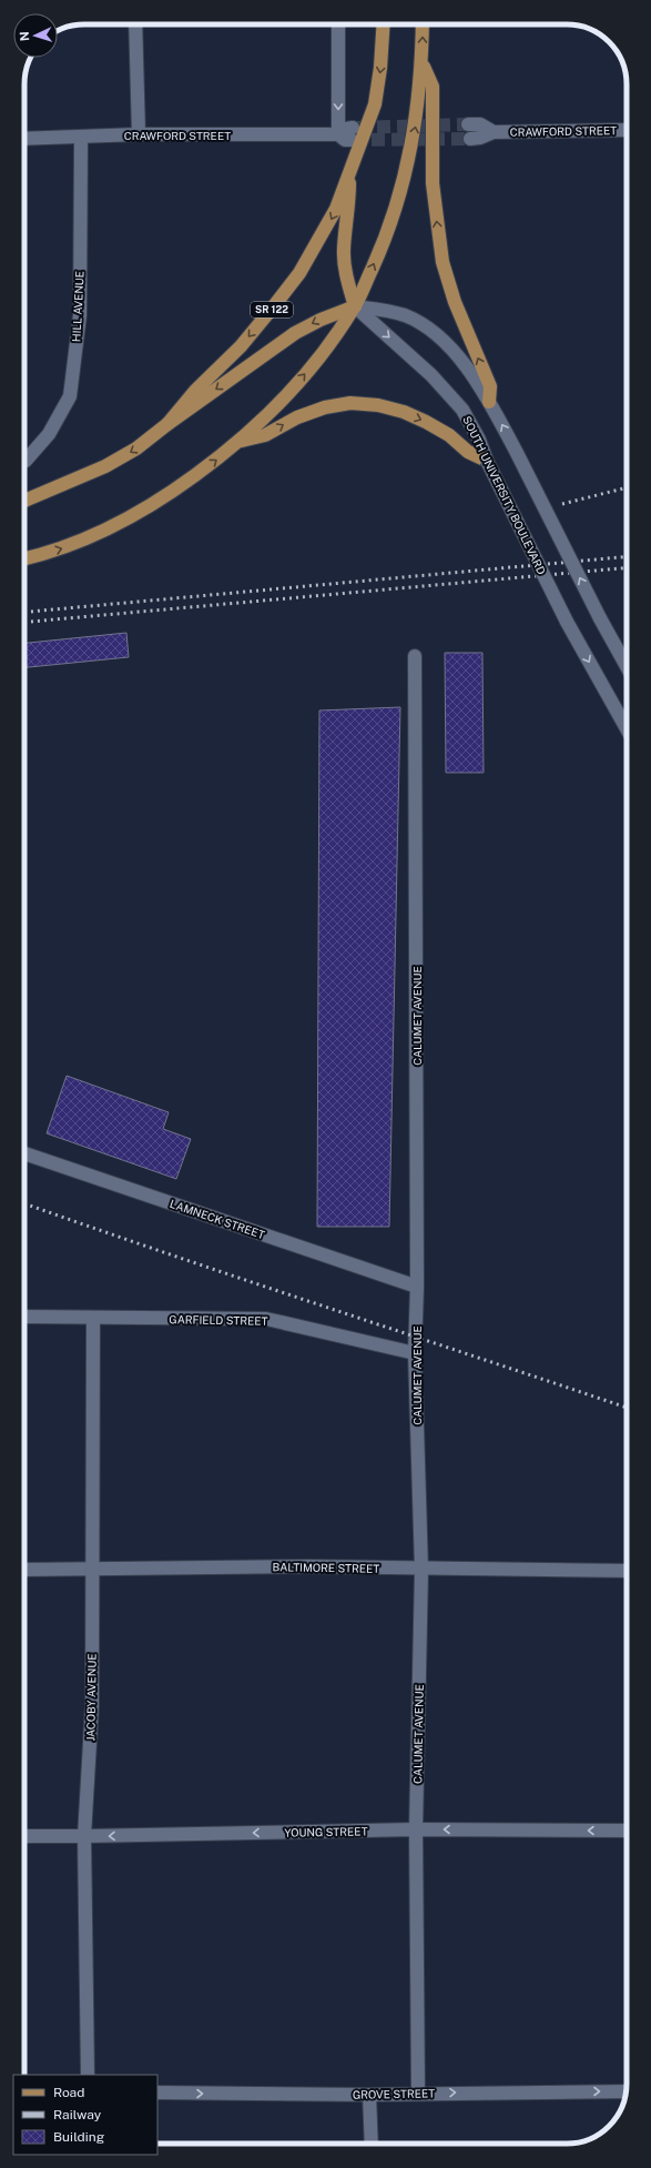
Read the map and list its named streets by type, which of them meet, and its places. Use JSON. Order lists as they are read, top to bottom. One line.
{"streets":{"main road":["SR 122"],"street":["CRAWFORD STREET","HILL AVENUE","SOUTH UNIVERSITY BOULEVARD","CALUMET AVENUE","LAMNECK STREET","GARFIELD STREET","BALTIMORE STREET","JACOBY AVENUE","YOUNG STREET","GROVE STREET"]},"crossings":[["CRAWFORD STREET","HILL AVENUE"],["CALUMET AVENUE","LAMNECK STREET"],["CALUMET AVENUE","GARFIELD STREET"],["CALUMET AVENUE","BALTIMORE STREET"],["CALUMET AVENUE","YOUNG STREET"],["CALUMET AVENUE","GROVE STREET"],["GARFIELD STREET","JACOBY AVENUE"],["BALTIMORE STREET","JACOBY AVENUE"],["JACOBY AVENUE","YOUNG STREET"]],"one_way":["YOUNG STREET","GROVE STREET"],"legend":["Road","Railway","Building"],"north":"left"}
